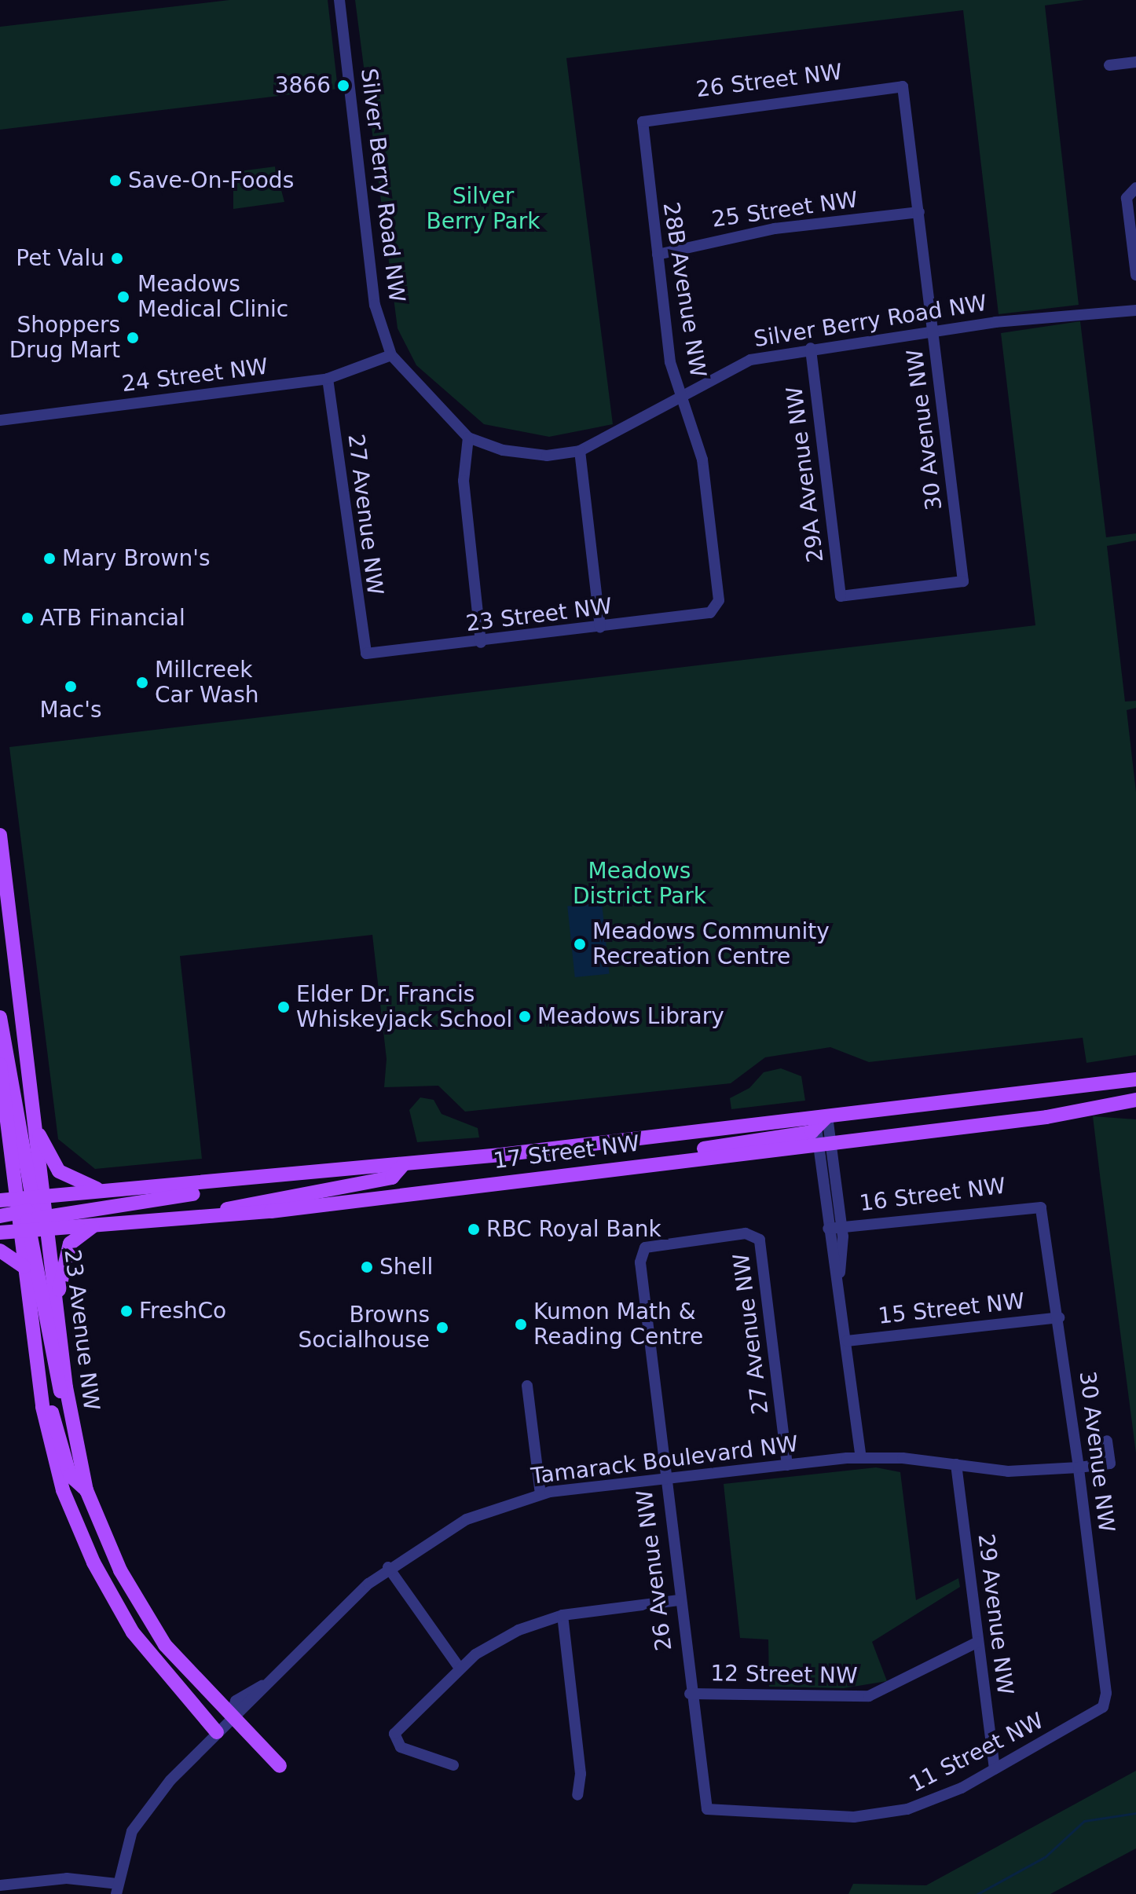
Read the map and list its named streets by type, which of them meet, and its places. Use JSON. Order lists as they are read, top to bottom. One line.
{"streets":{"main road":["17 Street NW","23 Avenue NW"],"street":["26 Street NW","Silver Berry Road NW","25 Street NW","28B Avenue NW","24 Street NW","30 Avenue NW","29A Avenue NW","27 Avenue NW","23 Street NW","16 Street NW","15 Street NW","Tamarack Boulevard NW","26 Avenue NW","29 Avenue NW","12 Street NW","11 Street NW"]},"crossings":[["26 Street NW","28B Avenue NW"],["26 Street NW","30 Avenue NW"],["Silver Berry Road NW","28B Avenue NW"],["Silver Berry Road NW","24 Street NW"],["Silver Berry Road NW","30 Avenue NW"],["Silver Berry Road NW","29A Avenue NW"],["25 Street NW","28B Avenue NW"],["25 Street NW","30 Avenue NW"],["28B Avenue NW","23 Street NW"],["24 Street NW","27 Avenue NW"],["30 Avenue NW","29A Avenue NW"],["30 Avenue NW","16 Street NW"],["30 Avenue NW","15 Street NW"],["30 Avenue NW","Tamarack Boulevard NW"],["30 Avenue NW","11 Street NW"],["27 Avenue NW","23 Street NW"],["27 Avenue NW","Tamarack Boulevard NW"],["27 Avenue NW","26 Avenue NW"],["17 Street NW","23 Avenue NW"],["23 Avenue NW","Tamarack Boulevard NW"],["Tamarack Boulevard NW","26 Avenue NW"],["Tamarack Boulevard NW","29 Avenue NW"],["26 Avenue NW","12 Street NW"],["26 Avenue NW","11 Street NW"],["29 Avenue NW","12 Street NW"],["29 Avenue NW","11 Street NW"]],"parks":["Silver Berry Park","Meadows District Park"],"places":["3866","Save-On-Foods","Pet Valu","Meadows Medical Clinic","Shoppers Drug Mart","Mary Brown's","ATB Financial","Millcreek Car Wash","Mac's","Meadows Community Recreation Centre","Elder Dr. Francis Whiskeyjack School","Meadows Library","RBC Royal Bank","Shell","FreshCo","Kumon Math & Reading Centre","Browns Socialhouse"]}
